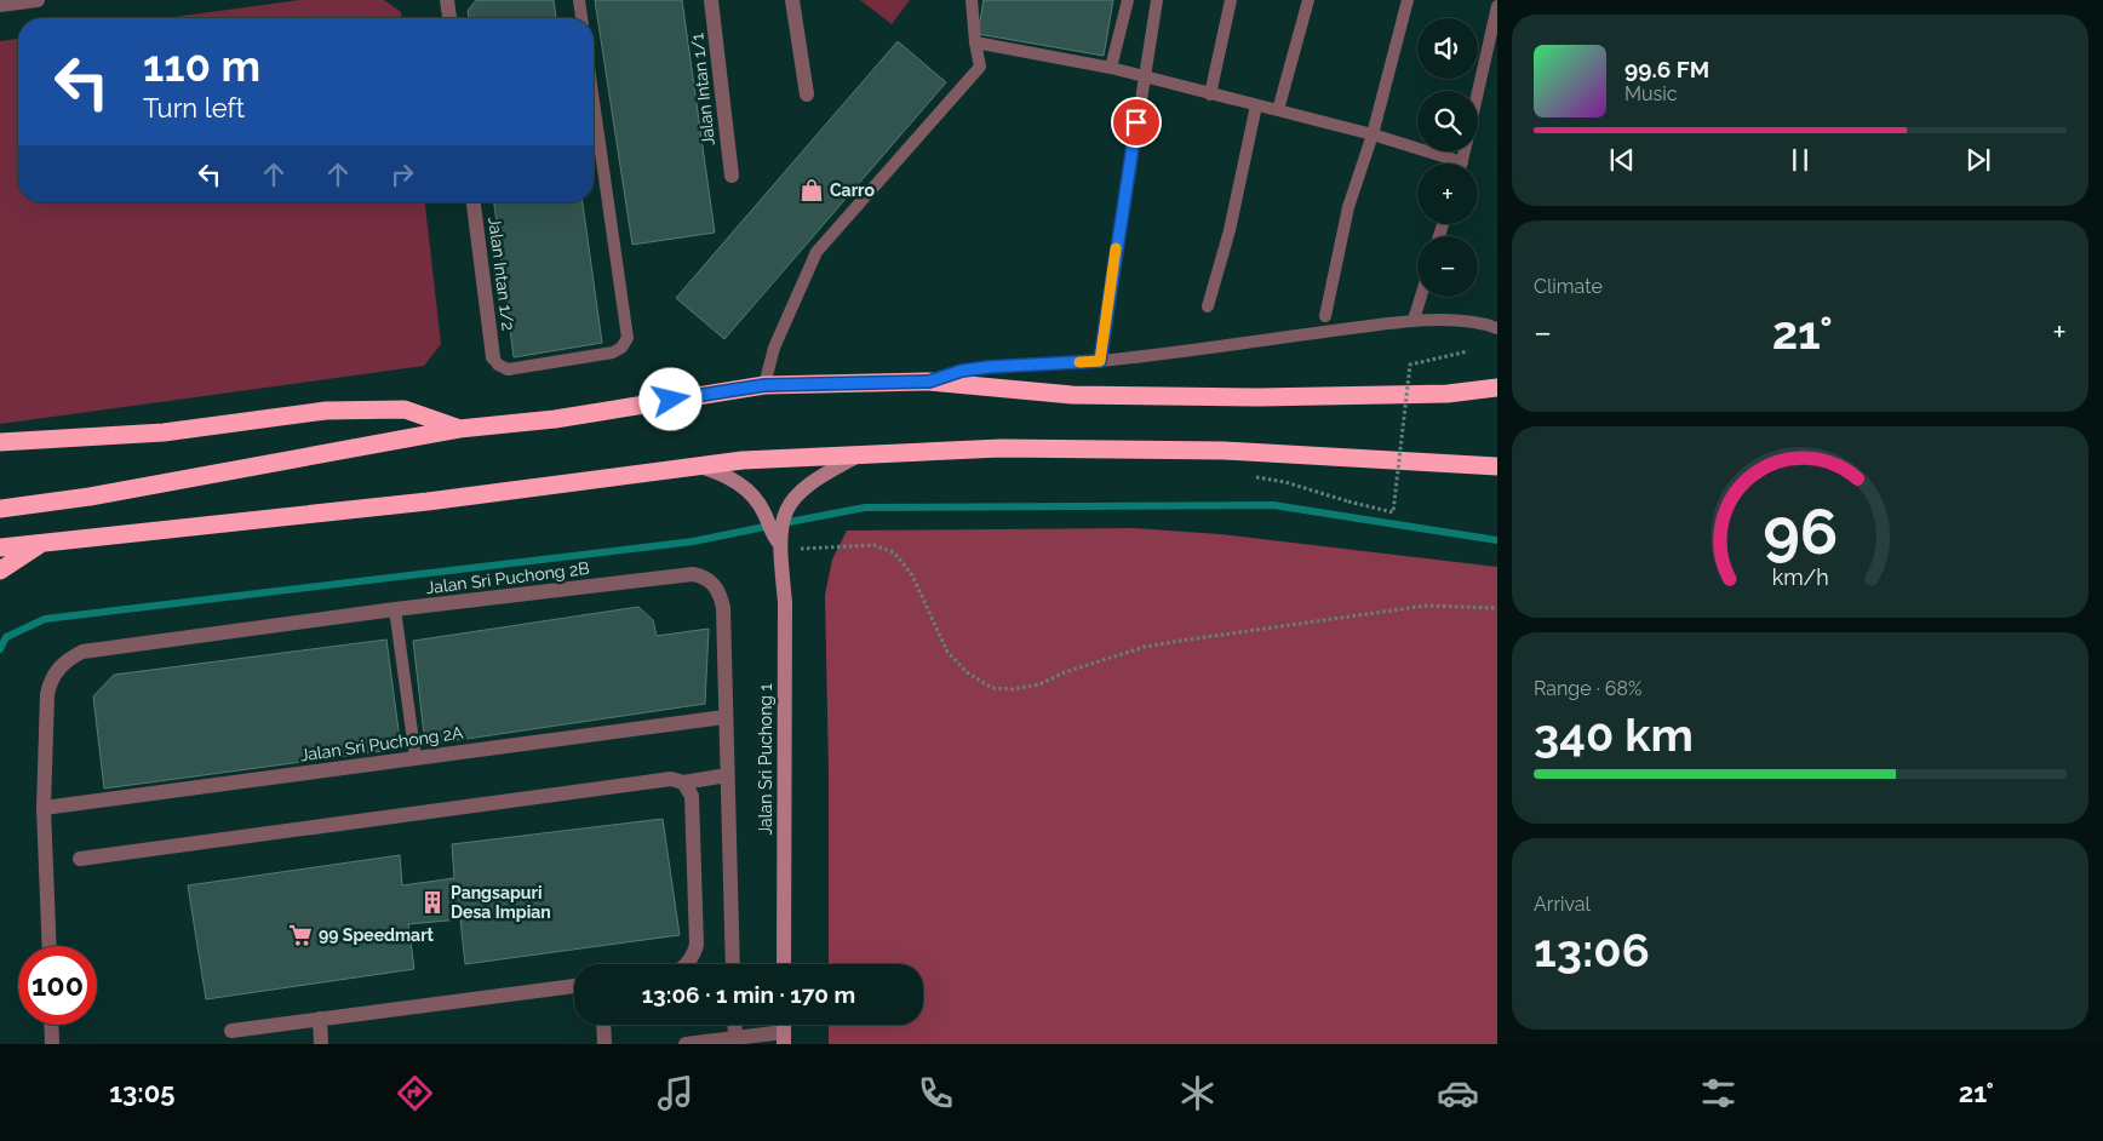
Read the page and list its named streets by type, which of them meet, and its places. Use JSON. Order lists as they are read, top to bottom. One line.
{"streets":{"street":["Jalan Intan 1/1","Jalan Intan 1/2","Jalan Sri Puchong 2B","Jalan Sri Puchong 2A","Jalan Sri Puchong 1"]},"crossings":[["Jalan Sri Puchong 2B","Jalan Sri Puchong 2A"]],"places":{"shop":["Carro"],"building":["Pangsapuri Desa Impian"],"supermarket":["99 Speedmart"]},"page":{"map_buttons":["+","−"],"turn":["110 m","Turn left"],"song":["99.6 FM","Music"],"tile":["Climate",["Range · 68%","340 km"],["Arrival","13:06"]],"heat":["−","21°","+"],"limit":"100","trip":"13:06 · 1 min · 170 m","tabs":["13:05","21°"],"gauge":["96","km/h"]}}
